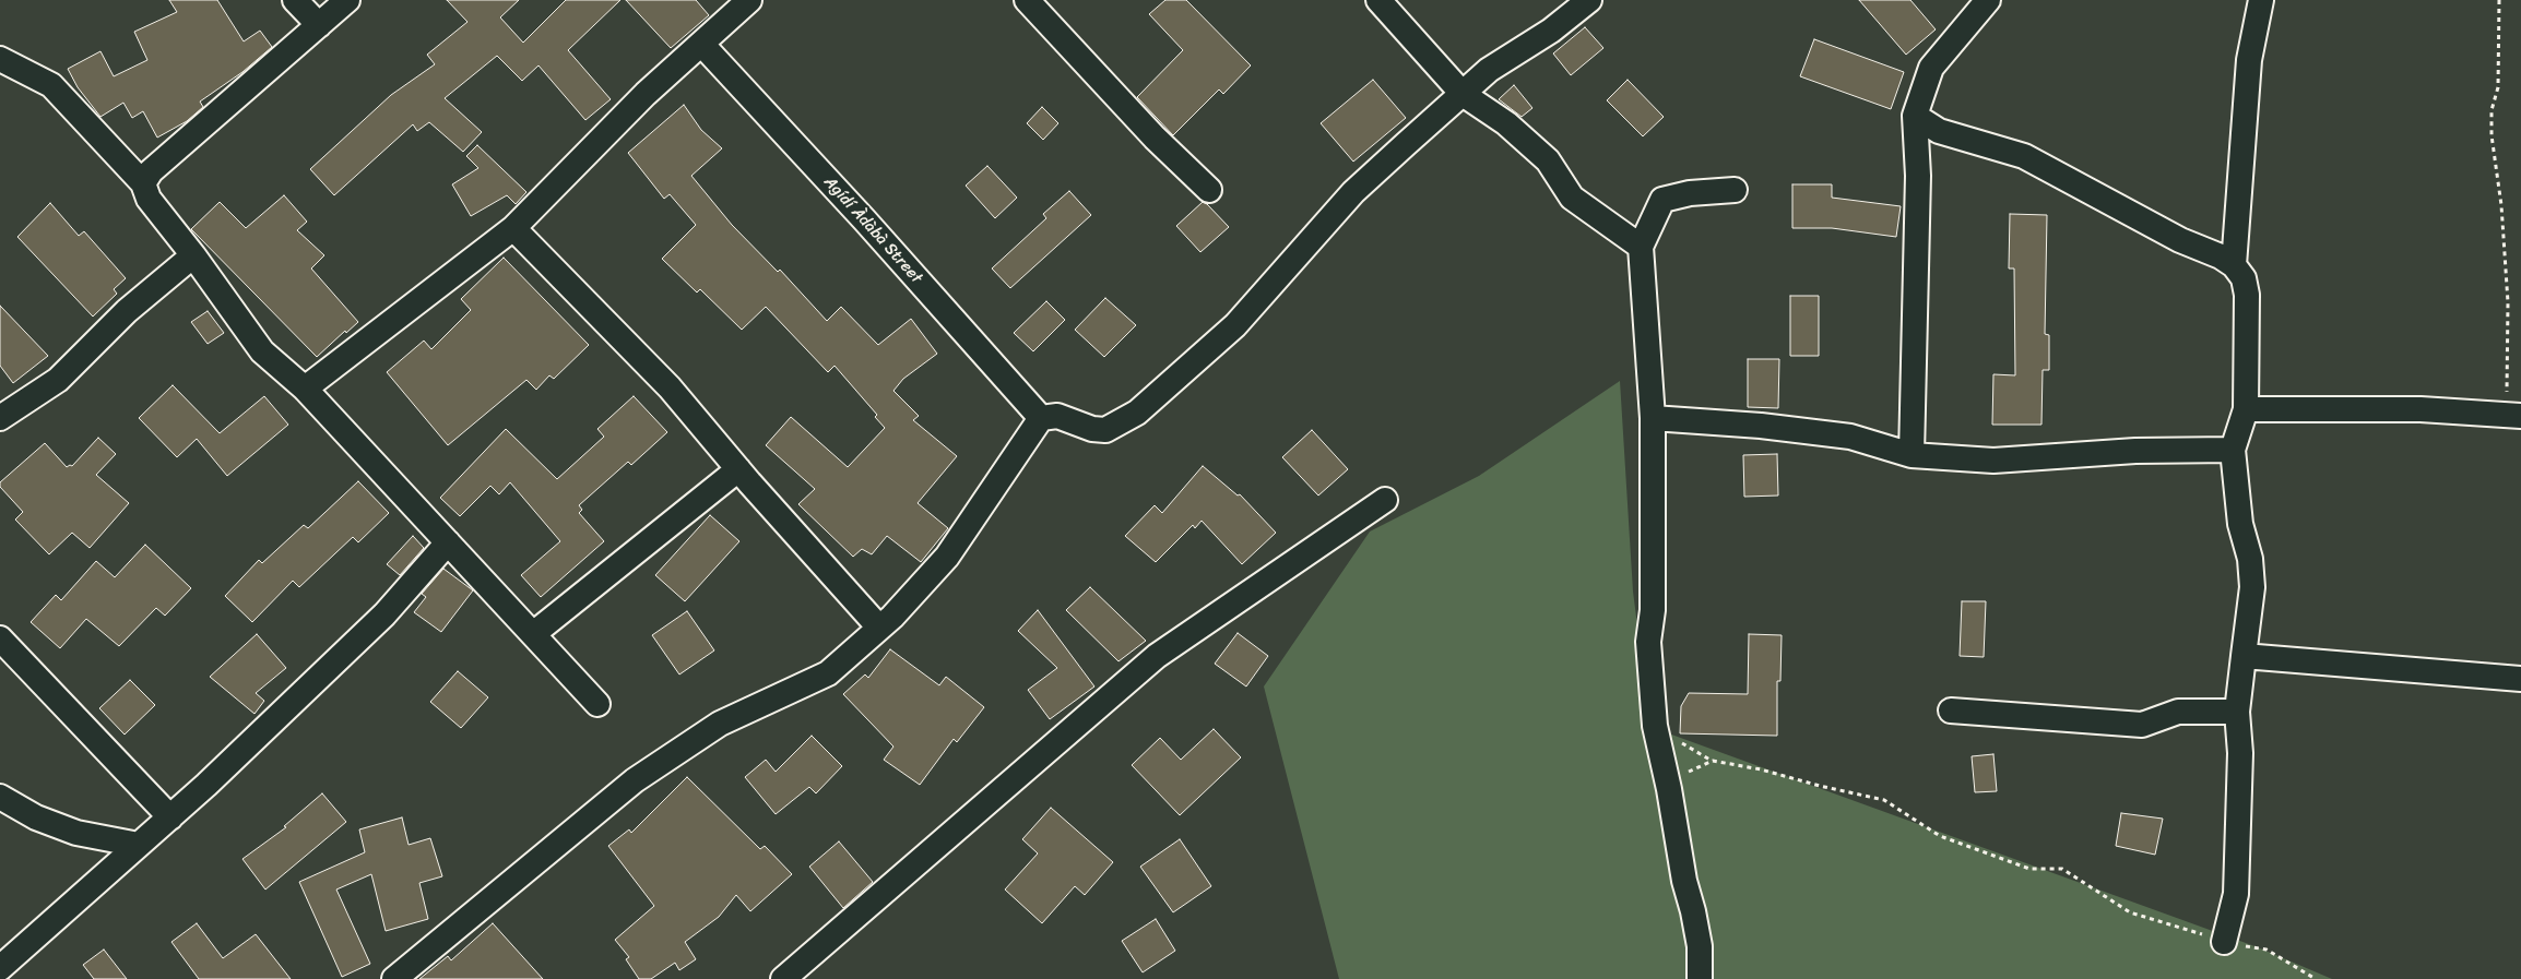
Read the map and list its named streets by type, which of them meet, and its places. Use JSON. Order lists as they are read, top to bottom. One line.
{"streets":{"street":["Agídí Àdàbà Street"]}}
